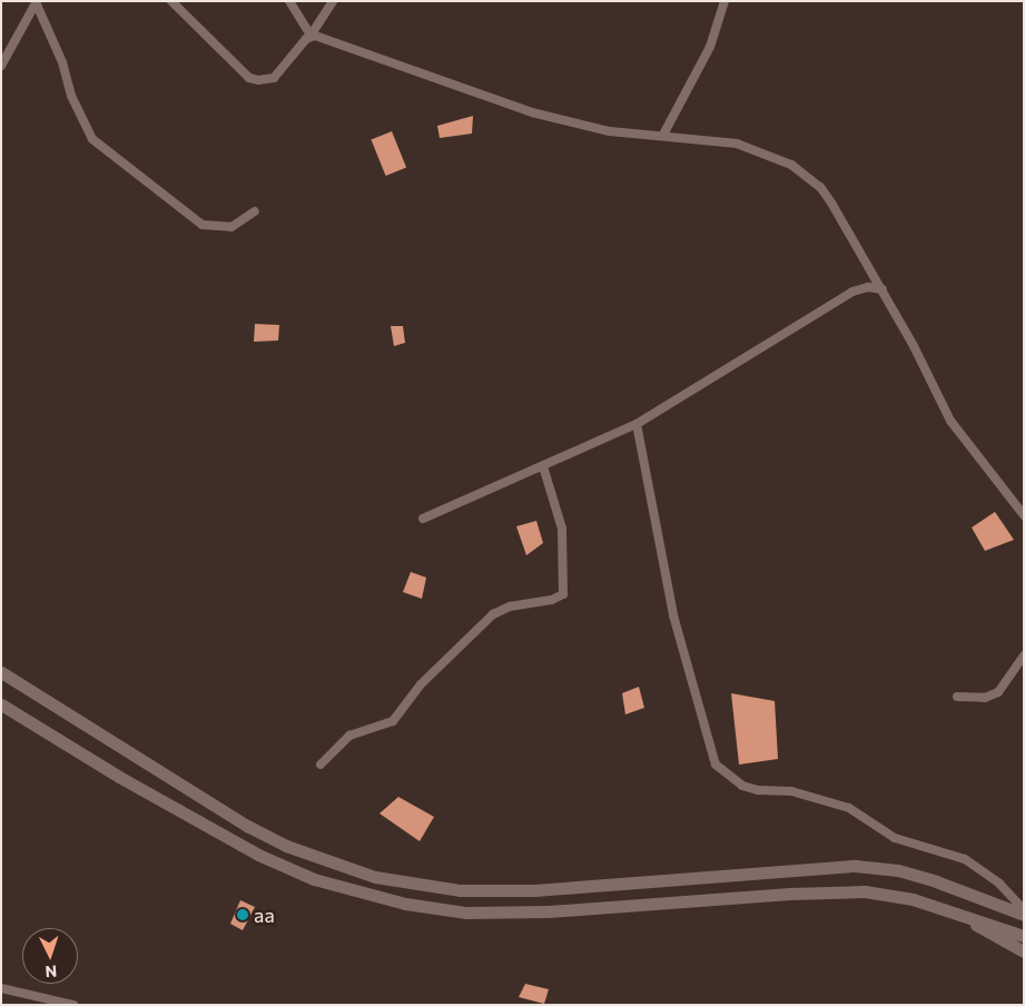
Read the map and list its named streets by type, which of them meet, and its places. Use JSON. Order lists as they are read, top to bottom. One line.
{"places":["aa"],"north":"bottom"}
